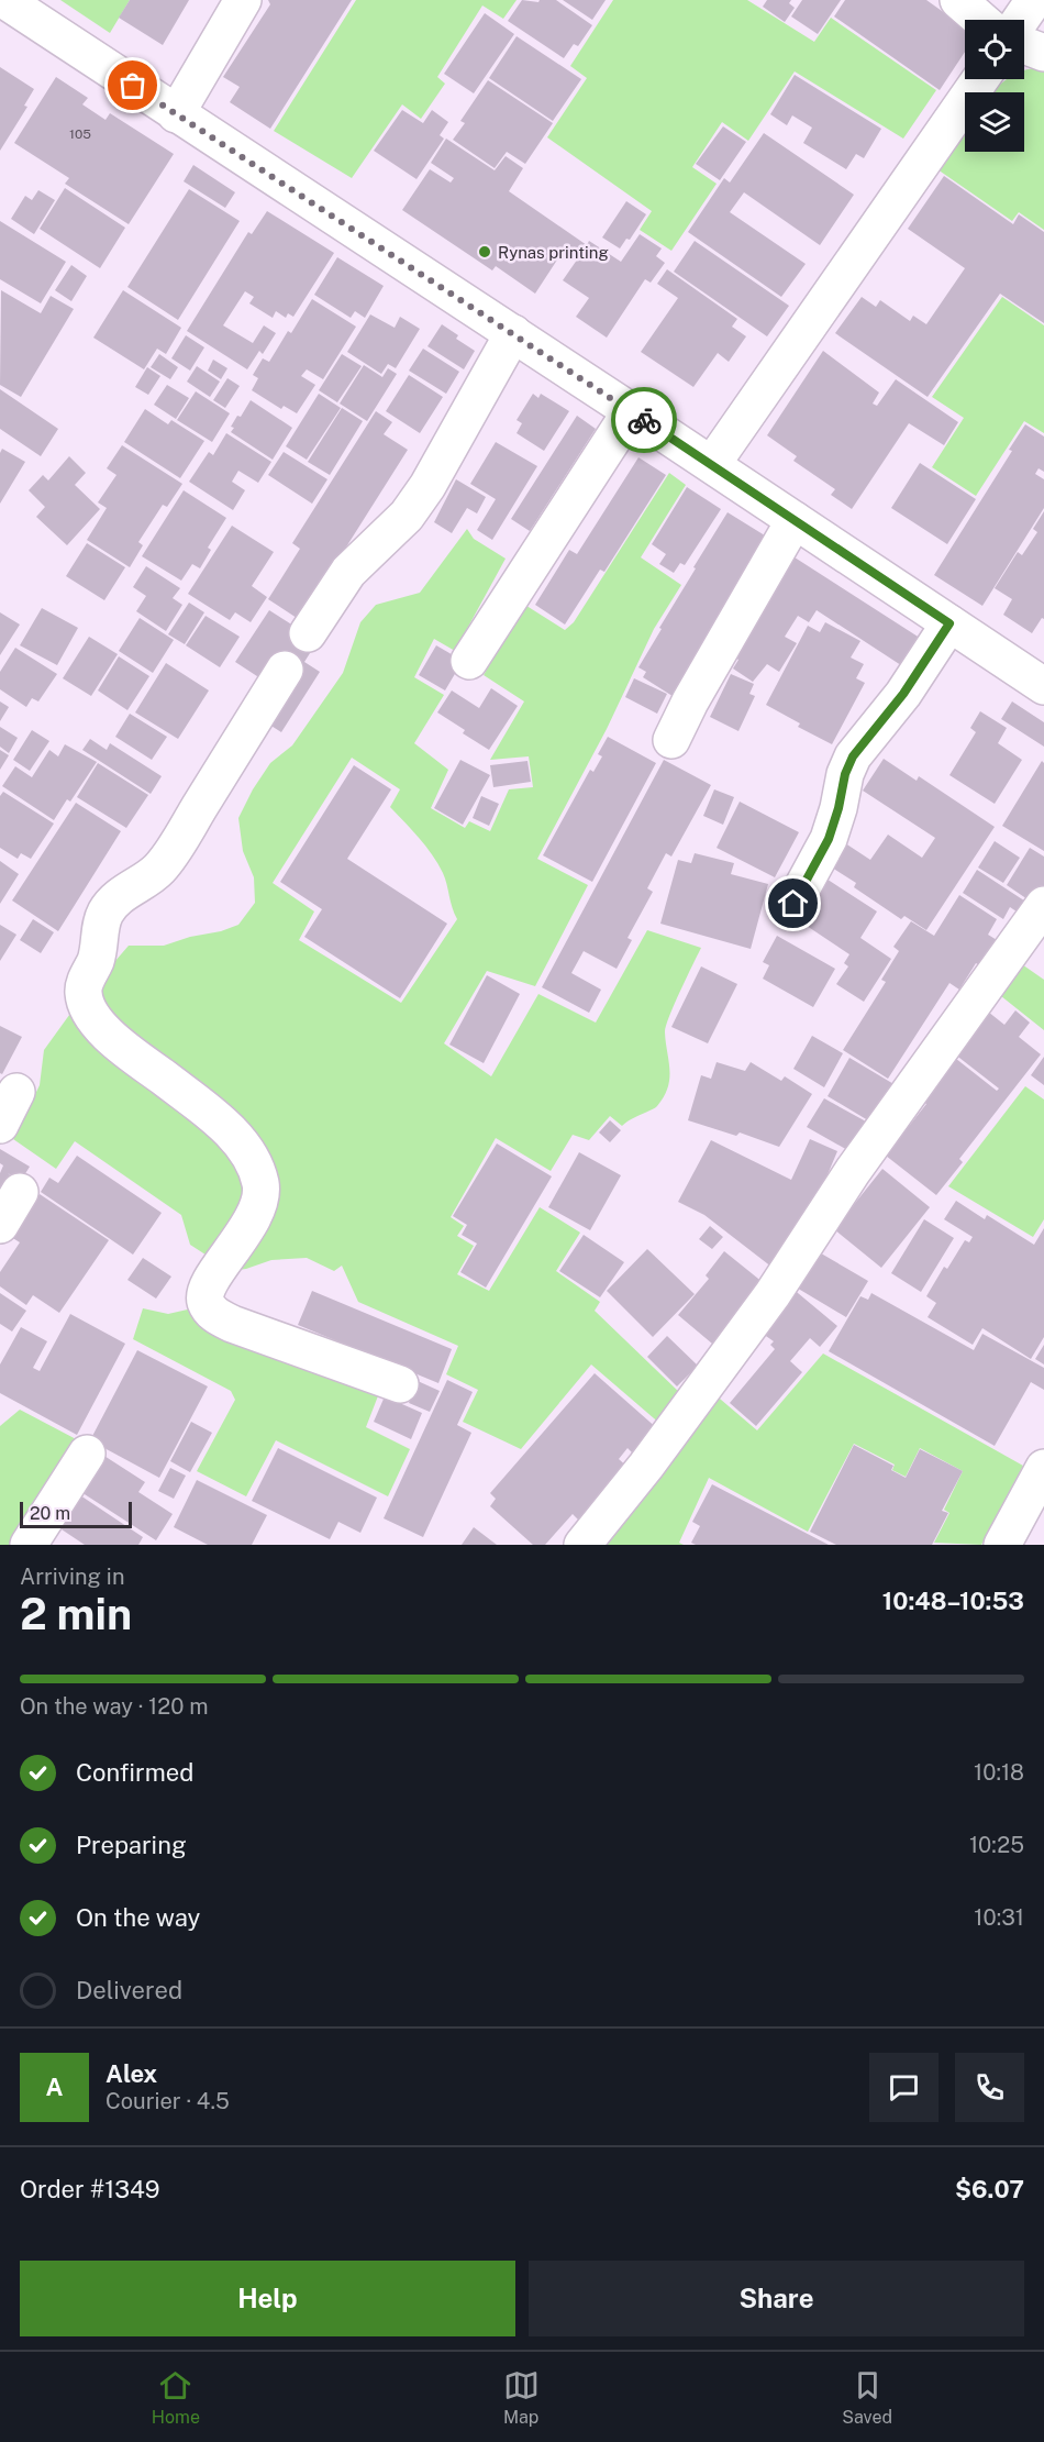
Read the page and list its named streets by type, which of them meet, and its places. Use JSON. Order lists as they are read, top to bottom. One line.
{"places":["Rynas printing"],"house_numbers":["105"],"scale_bar":"20 m","page":{"scale":"20 m","heading":["2 min","Arriving in","10:48–10:53"],"panel":["Alex","Courier · 4.5","Order #1349","$6.07"],"bar":"On the way · 120 m","list":[["Confirmed","10:18"],["Preparing","10:25"],["On the way","10:31"],"Delivered"],"round":"A","buttons":["Help","Share"],"tabs":["Home","Map","Saved"]}}
